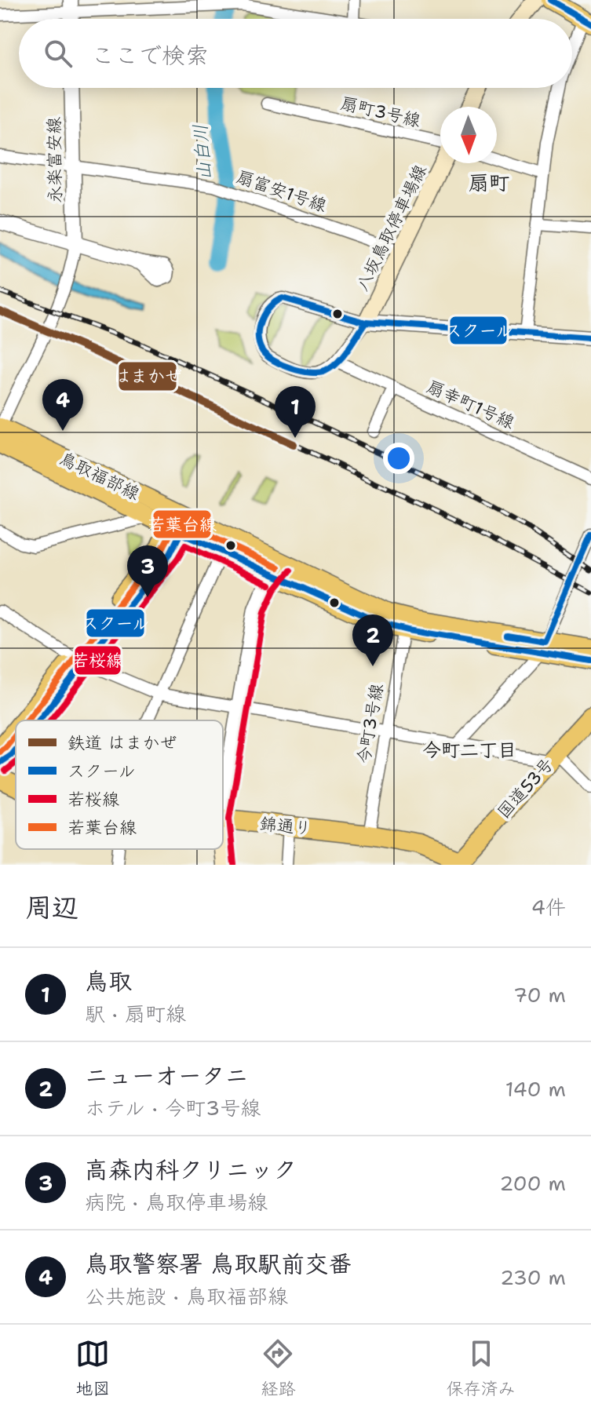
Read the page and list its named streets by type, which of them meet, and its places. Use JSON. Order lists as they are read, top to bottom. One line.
{"streets":{"highway":["国道53号","錦通り"],"main road":["八坂鳥取停車場線","鳥取福部線"],"street":["扇町3号線","永楽富安線","扇富安1号線","扇幸町1号線","今町3号線"]},"crossings":[["永楽富安線","扇富安1号線"],["扇富安1号線","八坂鳥取停車場線"],["鳥取福部線","今町3号線"],["今町3号線","錦通り"],["国道53号","錦通り"]],"districts":["扇町","今町二丁目"],"water":["山白川"],"lines":["transit line スクール","rail line はまかぜ","transit line 若葉台線","transit line 若桜線"],"legend":["鉄道 はまかぜ","スクール","若桜線","若葉台線"],"north":"bottom","page":{"search":"ここで検索","pins":["4","1","3","2"],"heading":["周辺","4件"],"list":[{"mark":"1","name":"鳥取","note":"駅 · 扇町線","value":"70 m"},{"mark":"2","name":"ニューオータニ","note":"ホテル · 今町3号線","value":"140 m"},{"mark":"3","name":"高森内科クリニック","note":"病院 · 鳥取停車場線","value":"200 m"},{"mark":"4","name":"鳥取警察署 鳥取駅前交番","note":"公共施設 · 鳥取福部線","value":"230 m"}],"nav":["地図","経路","保存済み"]}}
